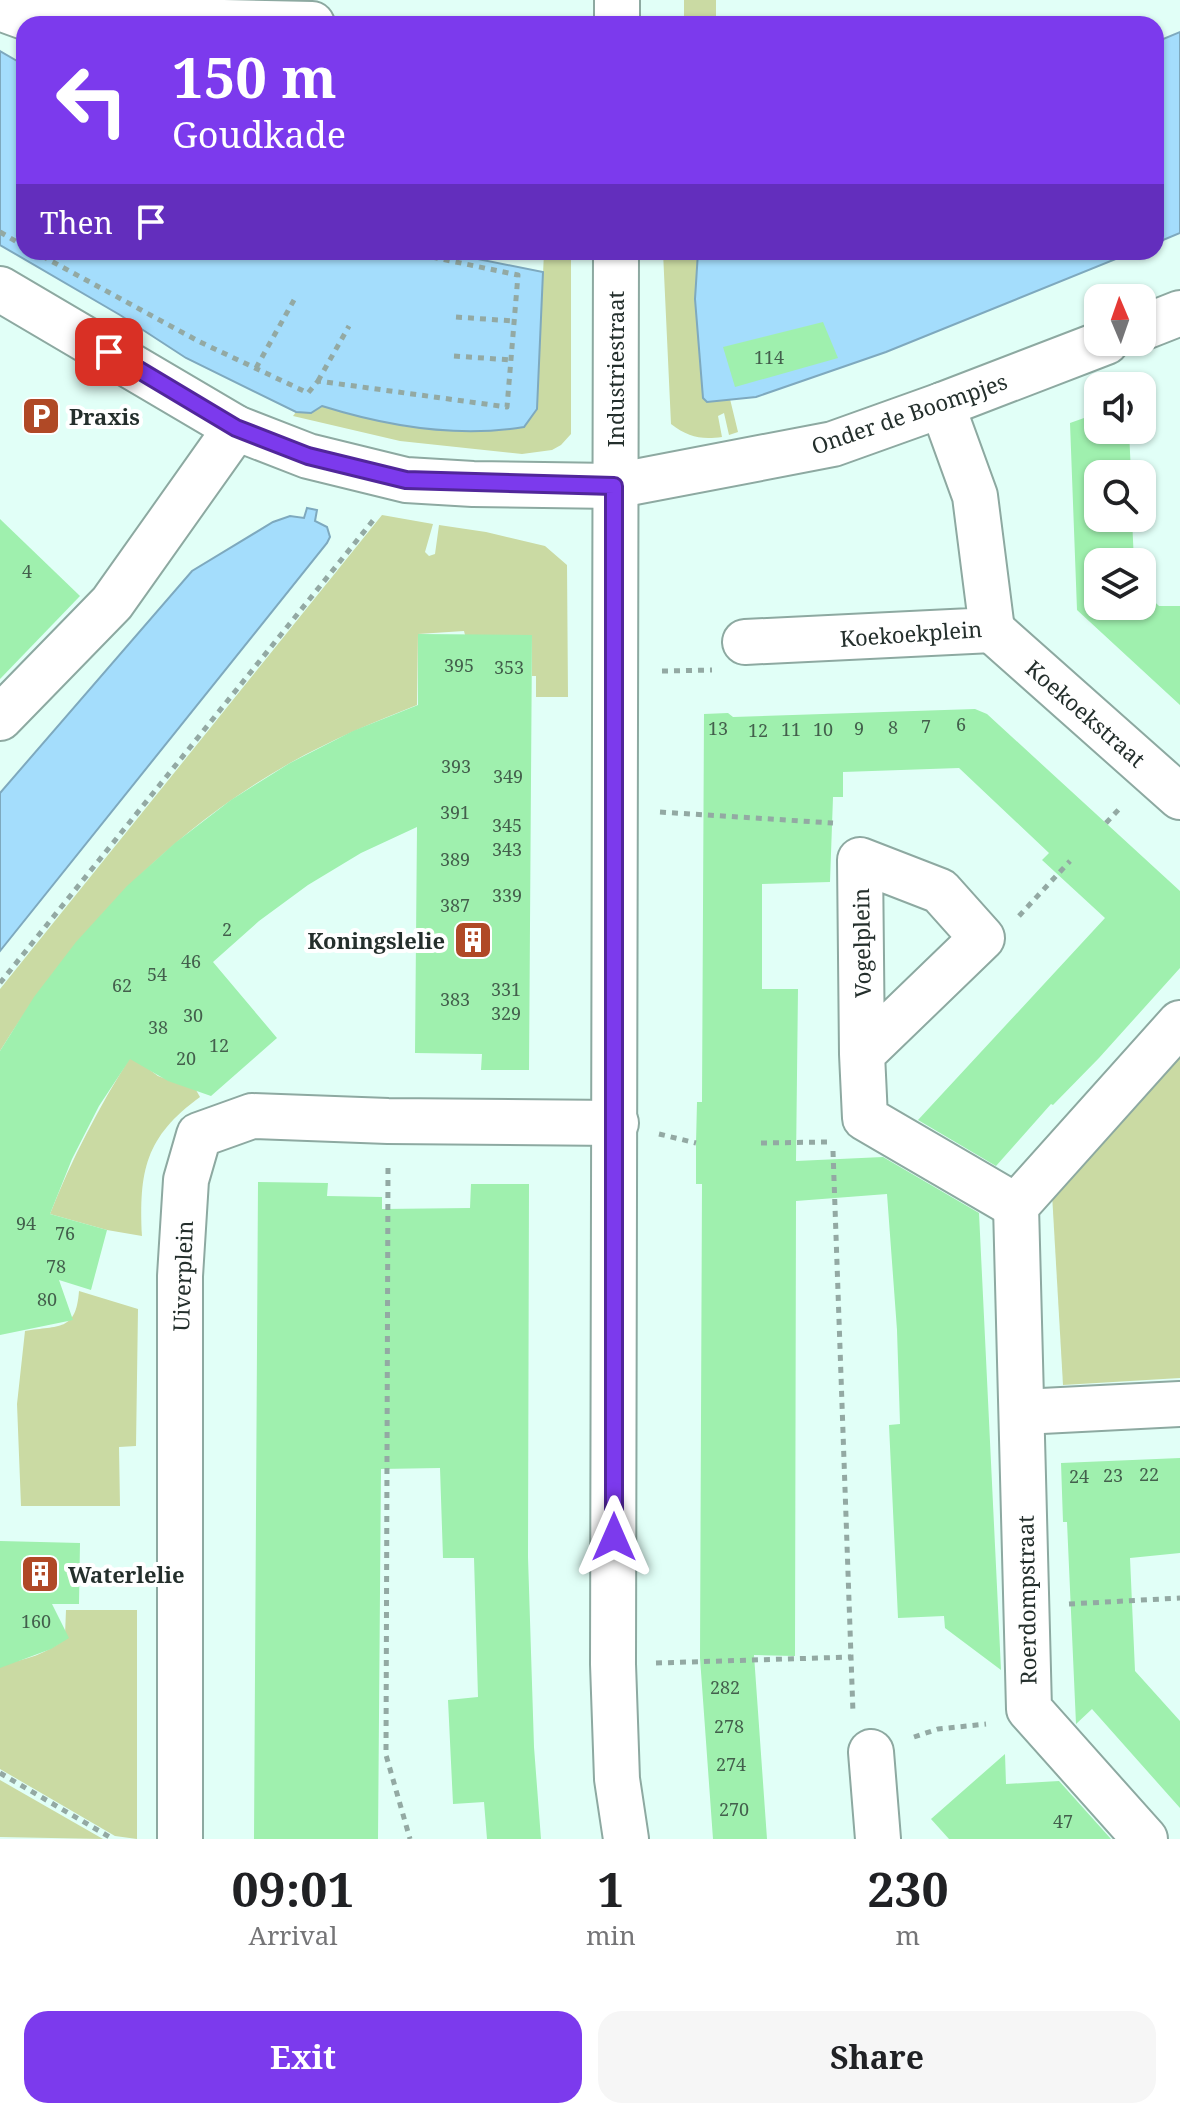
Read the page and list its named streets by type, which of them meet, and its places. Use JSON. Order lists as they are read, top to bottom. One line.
{"streets":{"street":["Industriestraat","Onder de Boompjes","Koekoekplein","Koekoekstraat","Vogelplein","Uiverplein","Roerdompstraat"]},"crossings":[["Industriestraat","Onder de Boompjes"],["Industriestraat","Uiverplein"],["Onder de Boompjes","Koekoekplein"],["Koekoekplein","Koekoekstraat"]],"places":{"parking":["Praxis"],"building":["Koningslelie","Waterlelie"]},"house_numbers":["114","4","395","353","6","7","8","13","9","11","10","12","393","349","391","345","343","389","339","387","2","46","54","62","331","383","329","30","38","12","20","94","76","78","80","22","23","24","160","282","278","274","270","47"],"north":"top","page":{"turn":["150 m","Goudkade"],"then":"Then","eta":["09:01","Arrival","1","min","230","m"],"buttons":["Exit","Share"]}}
